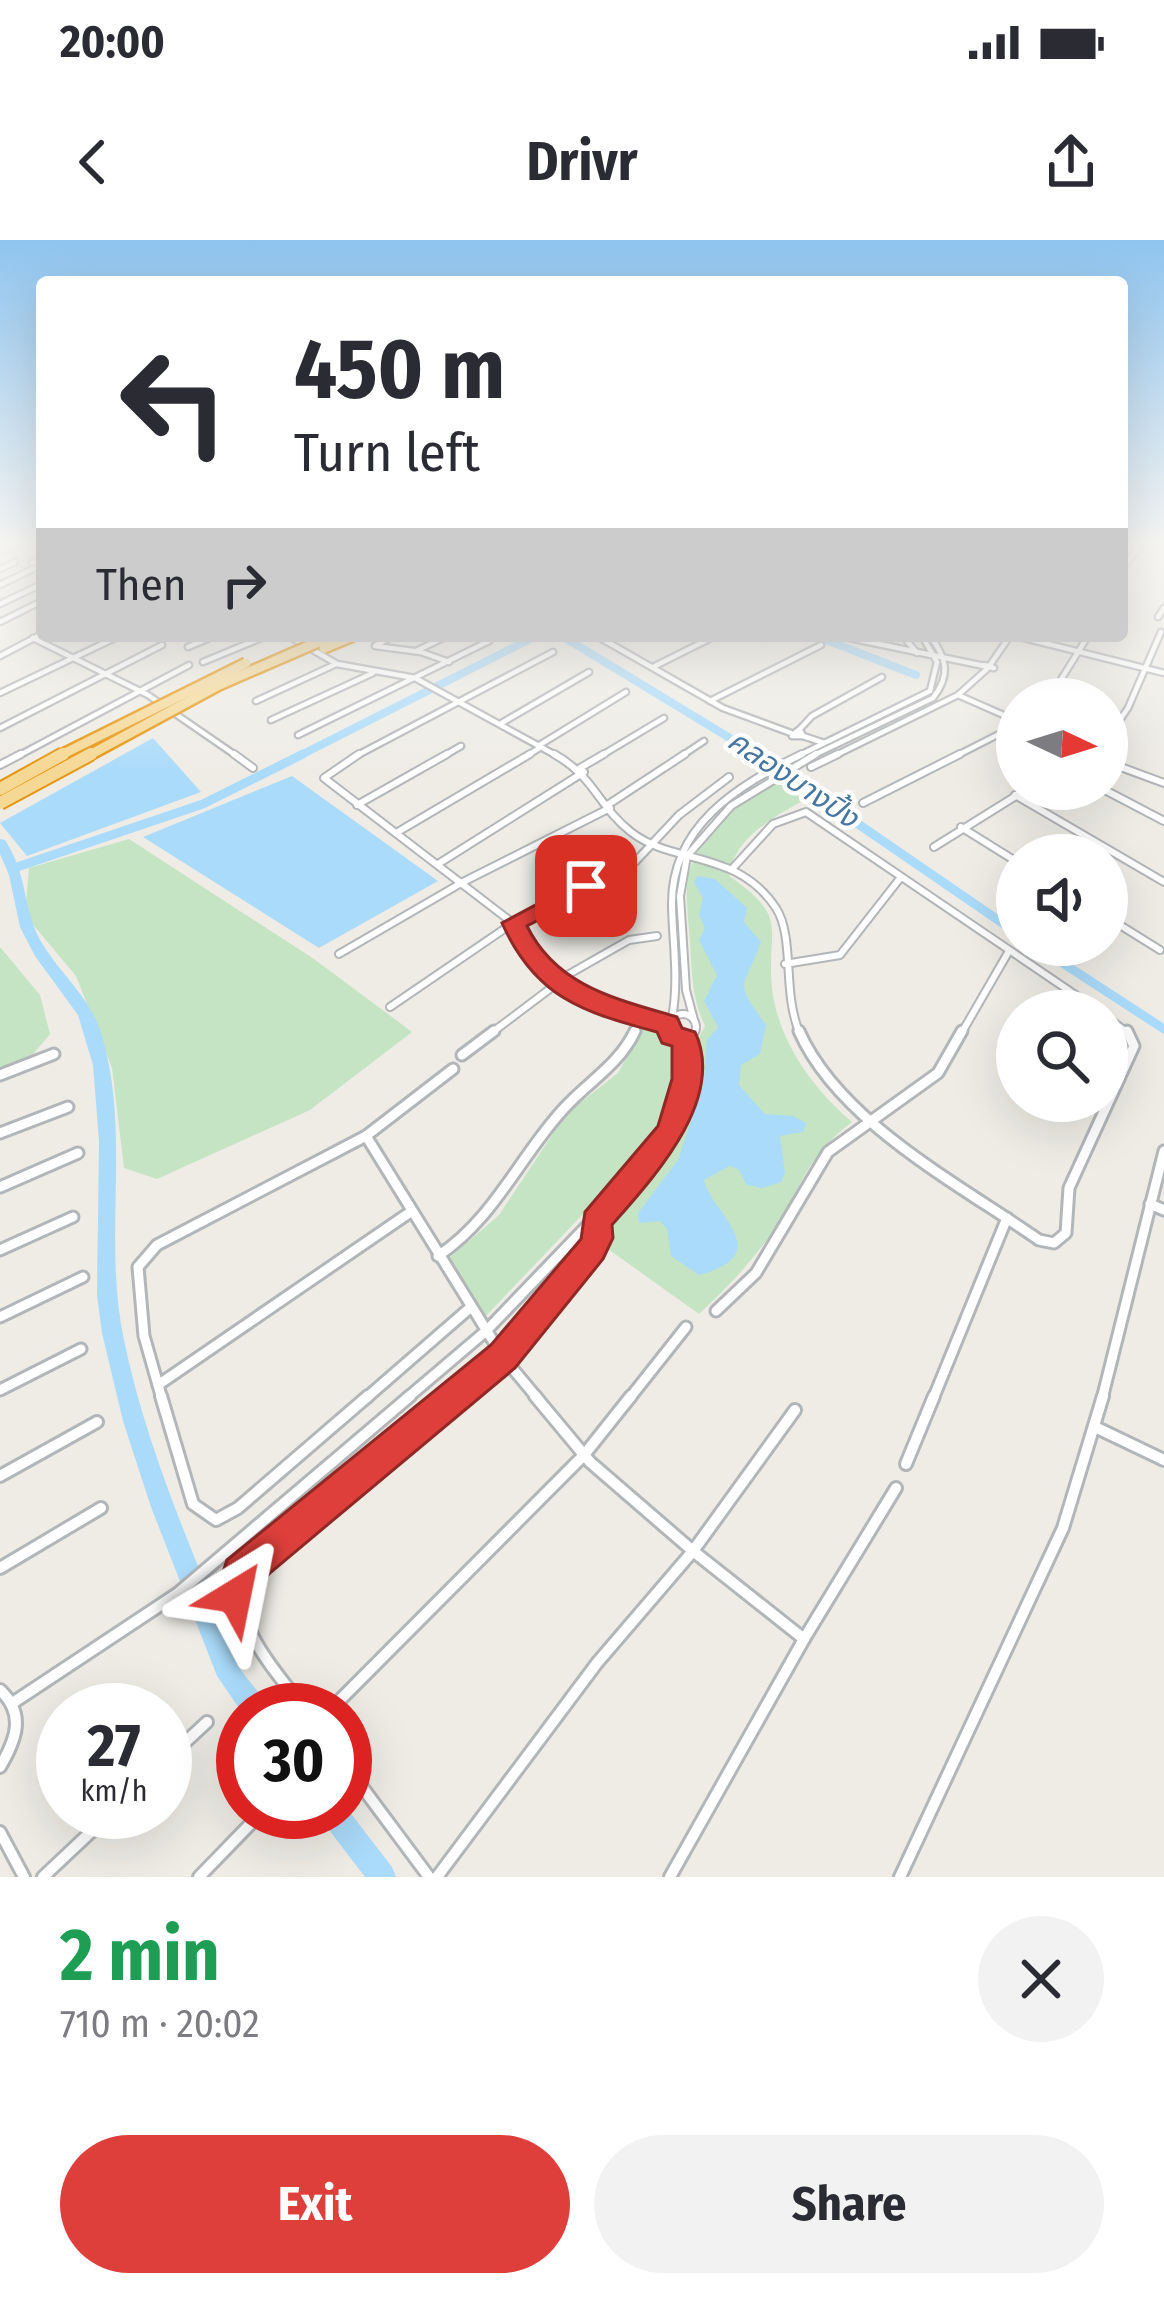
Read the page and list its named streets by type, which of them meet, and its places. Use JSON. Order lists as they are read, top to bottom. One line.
{"water":["คลองบางปิ้ง"],"north":"right","page":{"status":"20:00","header":"Drivr","turn":["450 m","Turn left"],"then":"Then","speed":"27 km/h","limit":"30","heading":["2 min","710 m · 20:02"],"buttons":["Exit","Share"]}}
